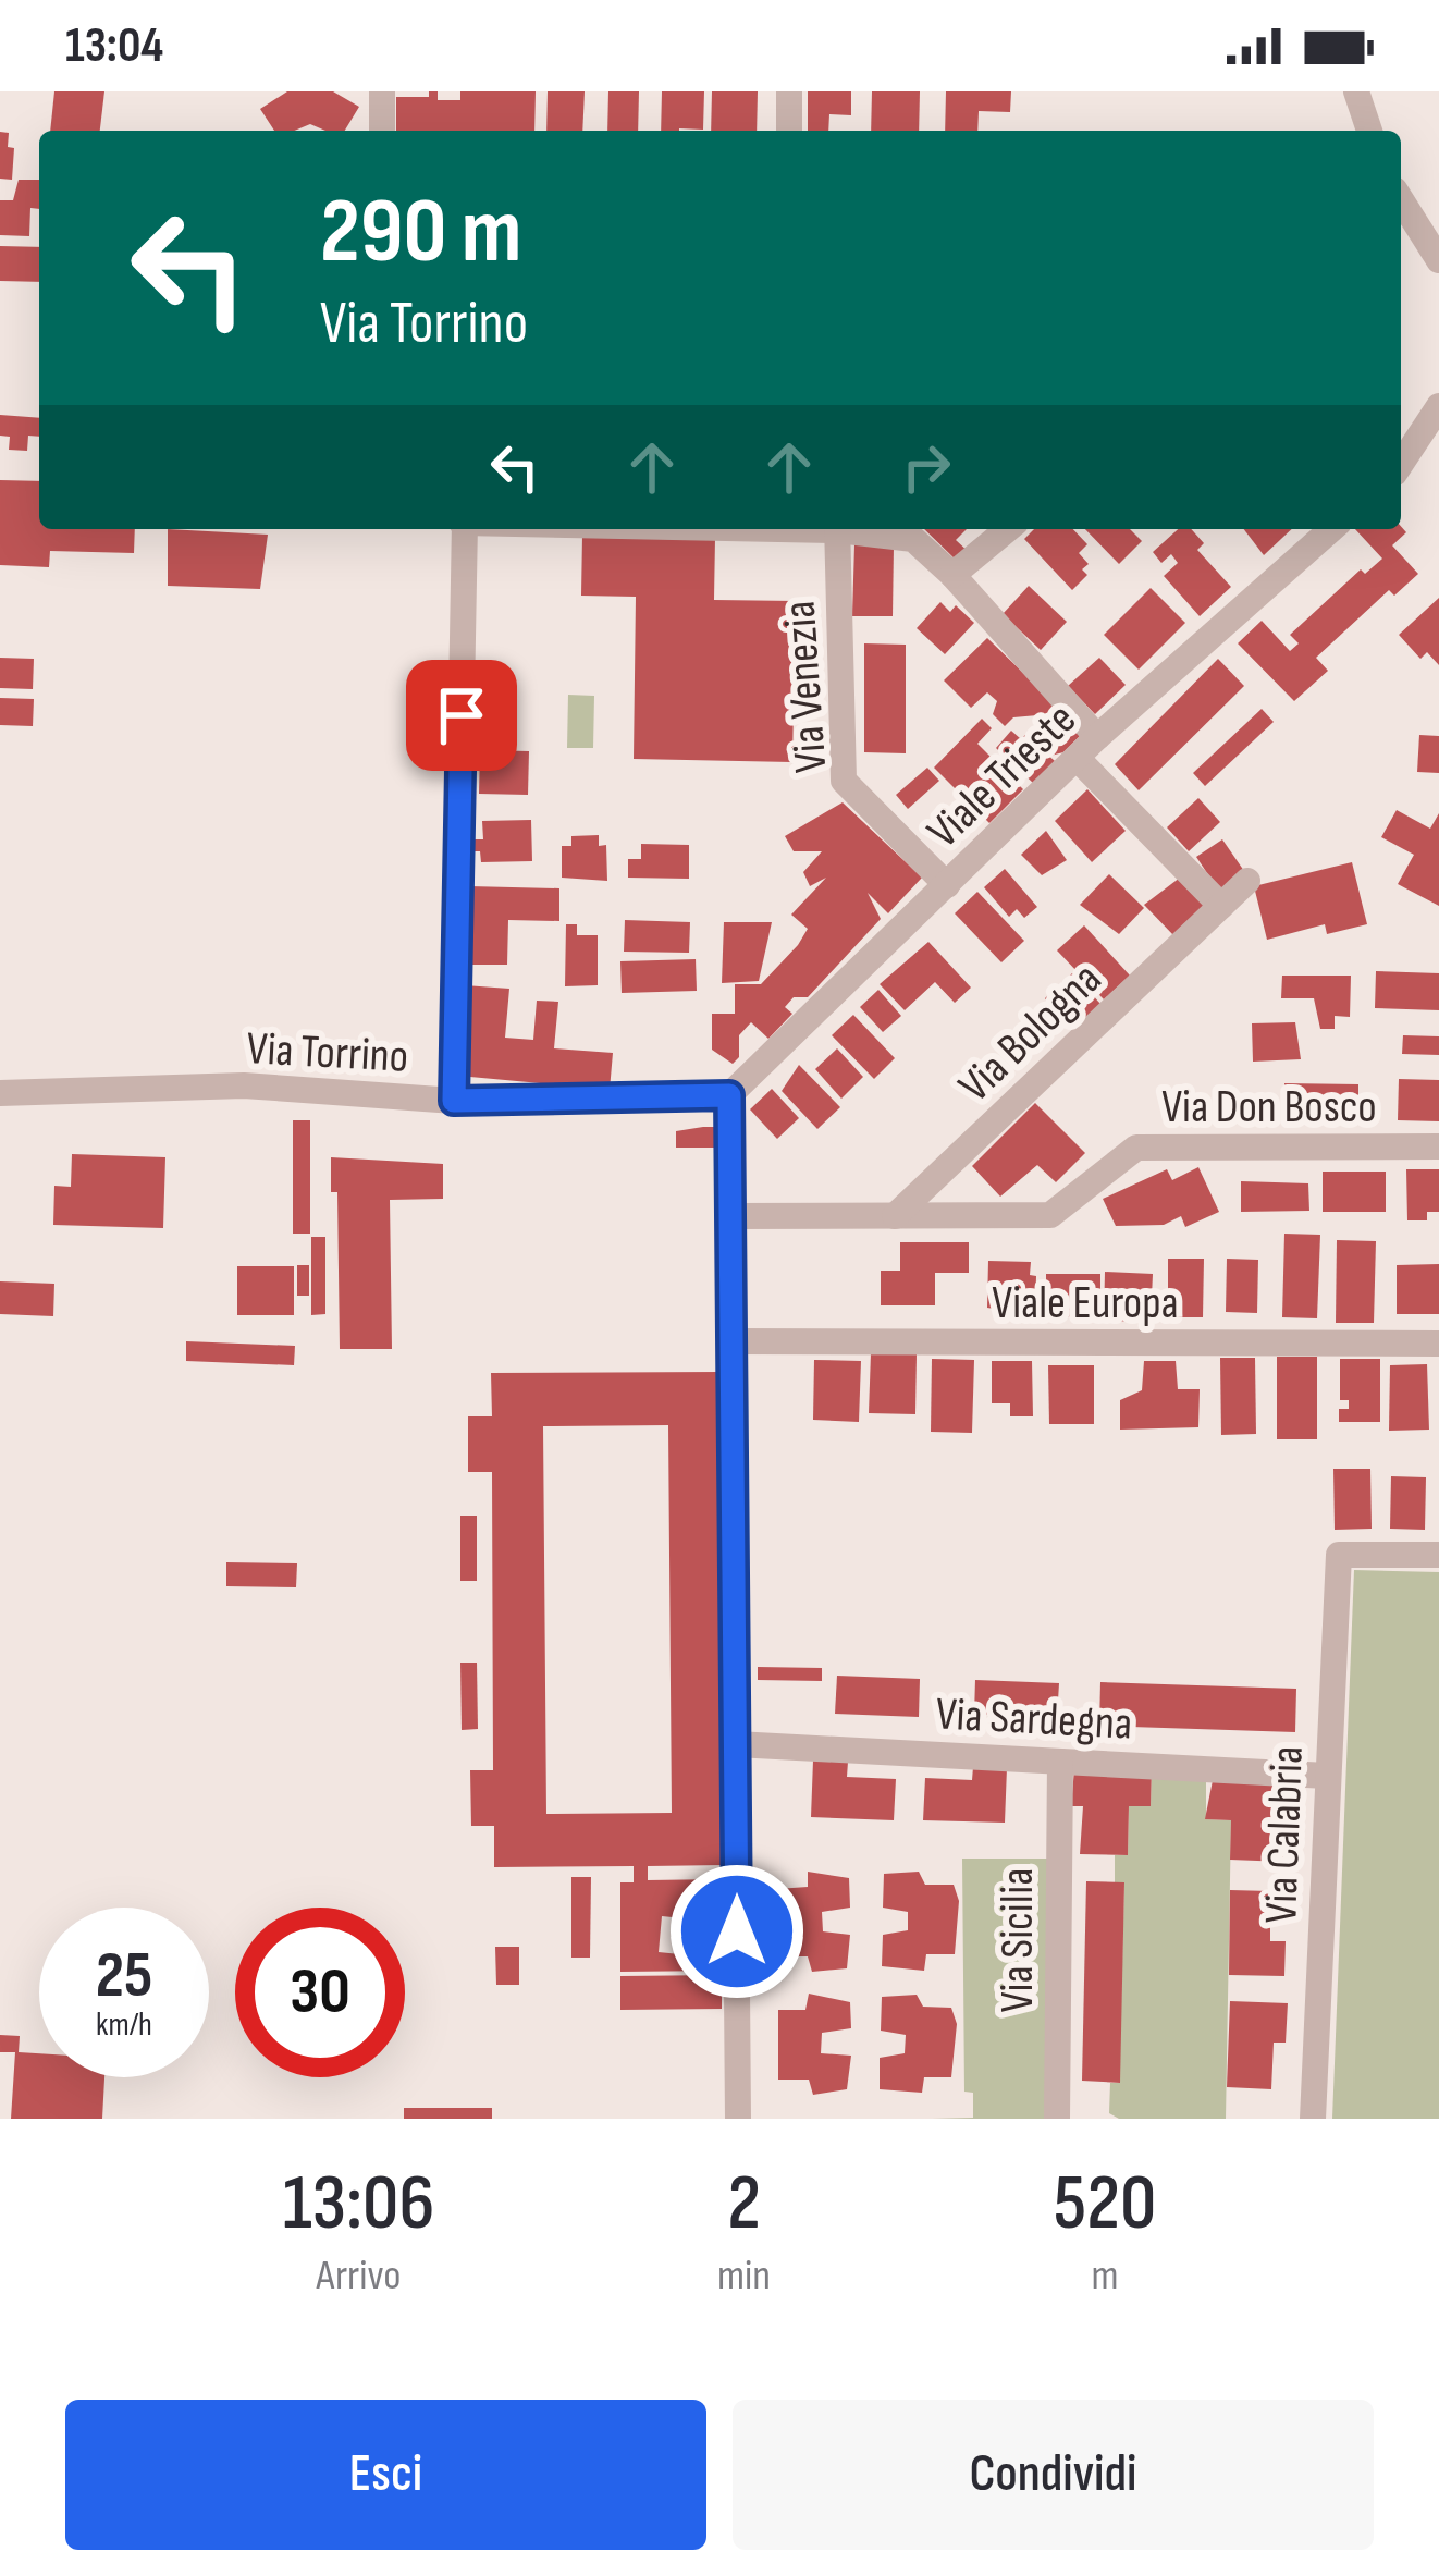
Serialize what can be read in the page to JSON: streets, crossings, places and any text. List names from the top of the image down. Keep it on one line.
{"streets":{"street":["Via Venezia","Viale Trieste","Via Bologna","Via Torrino","Via Don Bosco","Viale Europa","Via Sardegna","Via Calabria","Via Sicilia"]},"crossings":[["Via Venezia","Viale Trieste"],["Viale Trieste","Via Torrino"],["Via Bologna","Via Don Bosco"],["Via Sardegna","Via Calabria"],["Via Sardegna","Via Sicilia"]],"page":{"status":"13:04","turn":["290 m","Via Torrino"],"speed":"25 km/h","limit":"30","eta":["13:06","Arrivo","2","min","520","m"],"buttons":["Esci","Condividi"]}}
